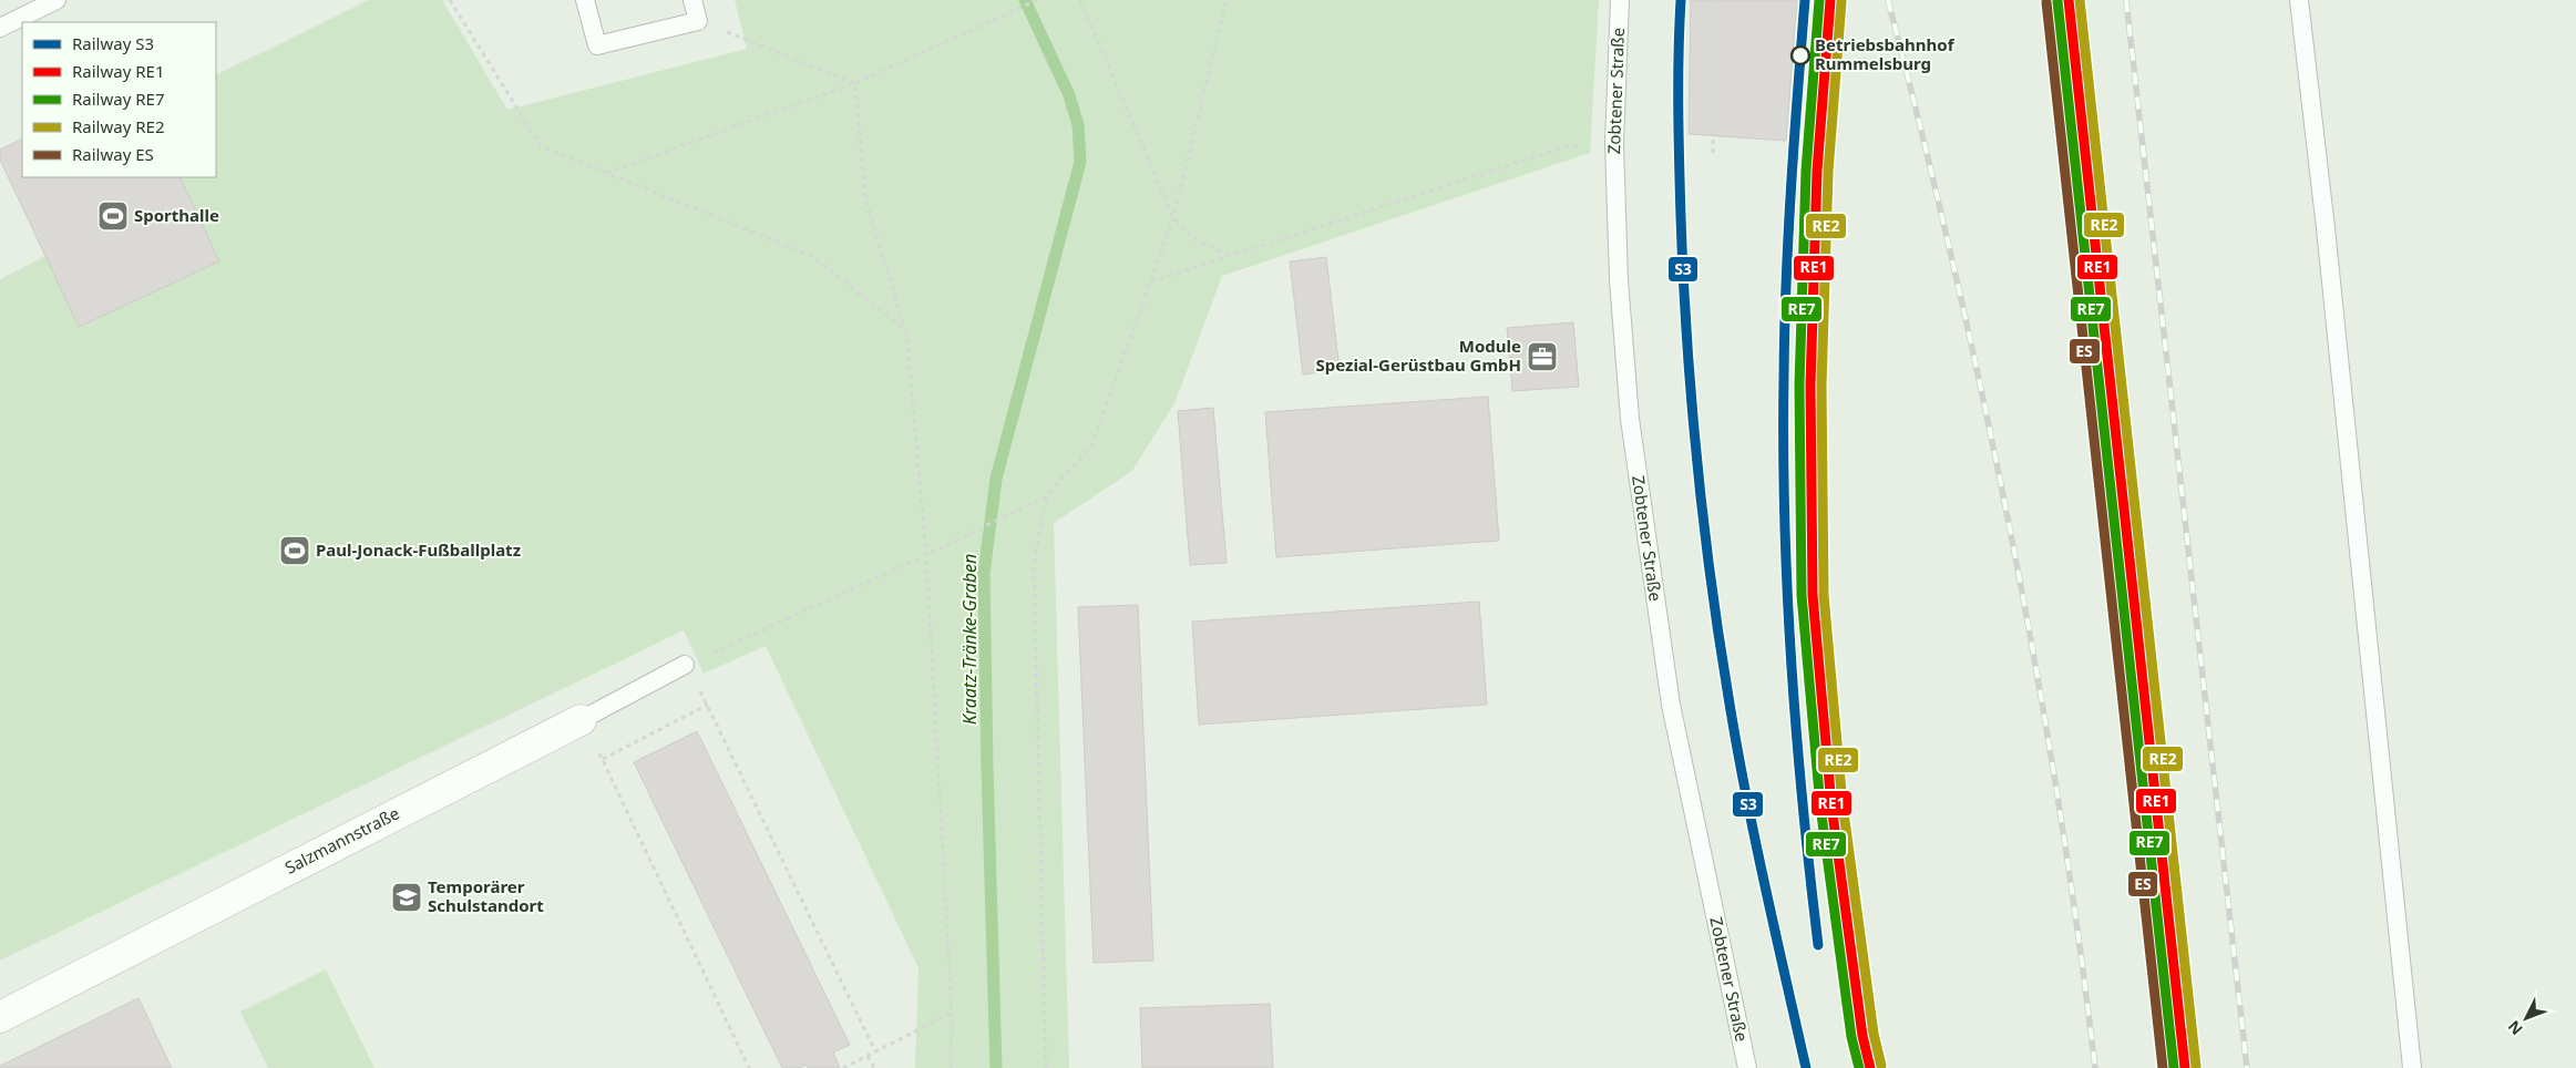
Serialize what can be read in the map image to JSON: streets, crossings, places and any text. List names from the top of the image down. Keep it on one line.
{"streets":{"street":["Salzmannstraße"],"lane":["Zobtener Straße"]},"water":["Kraatz-Tränke-Graben"],"places":{"other":["Betriebsbahnhof Rummelsburg"],"sports":["Sporthalle","Paul-Jonack-Fußballplatz"],"office":["Module Spezial-Gerüstbau GmbH"],"school or university":["Temporärer Schulstandort"]},"lines":["rail line S3","rail line RE1","rail line RE7","rail line RE2","rail line ES"],"legend":["Railway S3","Railway RE1","Railway RE7","Railway RE2","Railway ES"],"north":"bottom left"}
